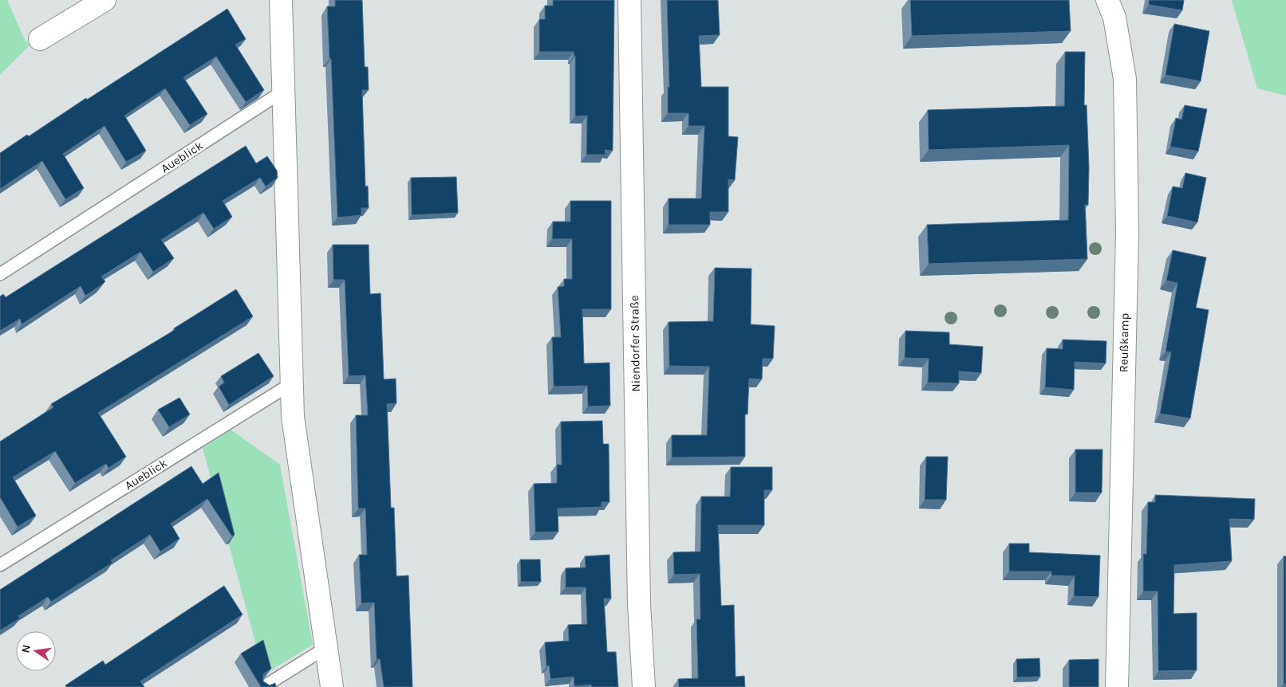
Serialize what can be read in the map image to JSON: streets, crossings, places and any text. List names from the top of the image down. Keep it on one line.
{"streets":{"street":["Reußkamp","Niendorfer Straße"],"lane":["Aueblick"]},"north":"left"}
